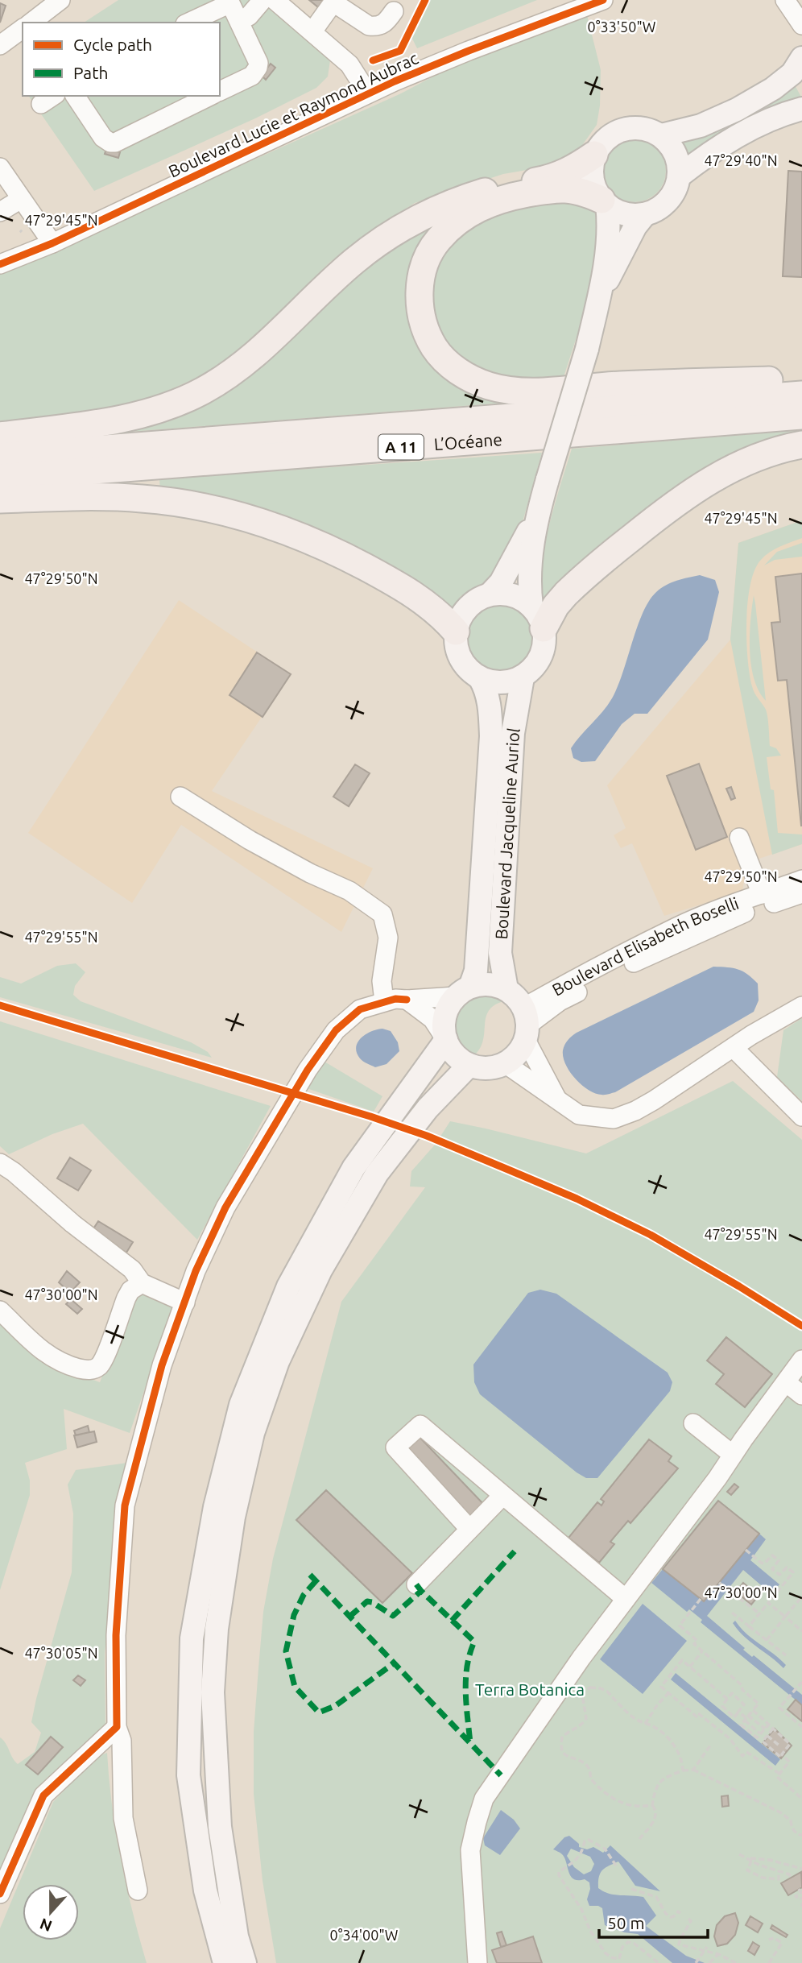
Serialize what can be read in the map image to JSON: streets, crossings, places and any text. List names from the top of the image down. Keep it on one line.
{"streets":{"highway":["L’Océane","A 11"],"main road":["Boulevard Jacqueline Auriol"],"street":["Boulevard Lucie et Raymond Aubrac","Boulevard Elisabeth Boselli"]},"crossings":[["Boulevard Jacqueline Auriol","Boulevard Elisabeth Boselli"]],"parks":["Terra Botanica"],"legend":["Cycle path","Path"],"scale_bar":"50 m","north":"bottom","coordinates":["0°33'50\"W","47°29'40\"N","47°29'45\"N","47°29'50\"N","47°29'55\"N","47°30'00\"N","47°30'05\"N","0°34'00\"W"]}
